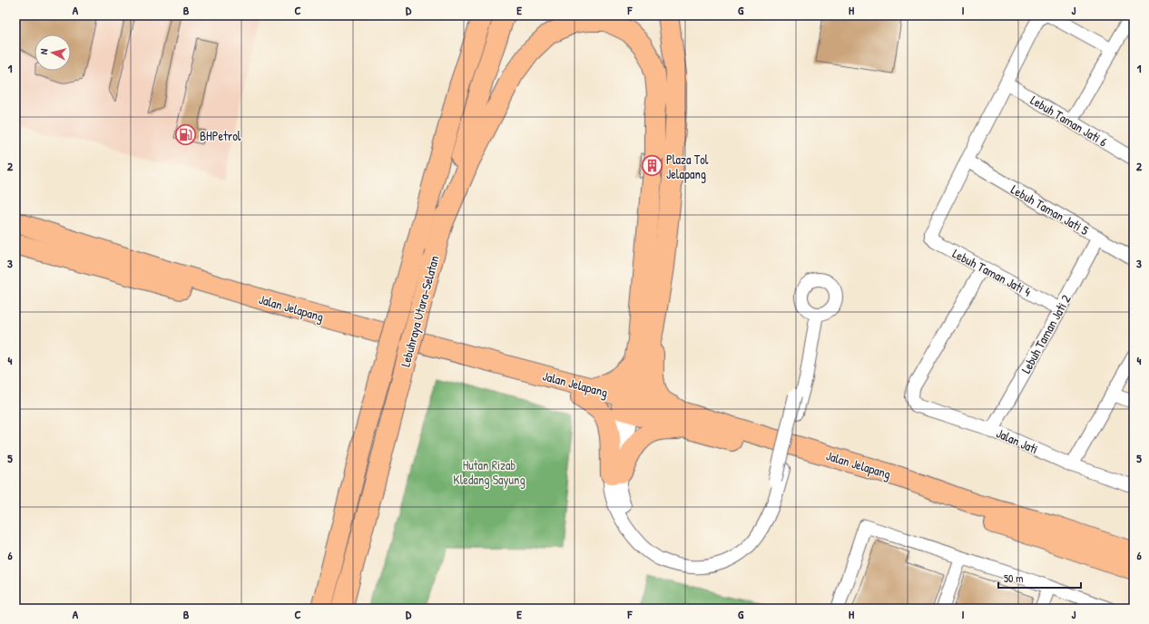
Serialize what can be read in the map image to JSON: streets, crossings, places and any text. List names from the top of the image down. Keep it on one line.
{"streets":{"main road":["Jalan Jelapang","Lebuhraya Utara–Selatan"],"street":["Lebuh Taman Jati 6","Lebuh Taman Jati 5","Lebuh Taman Jati 4","Lebuh Taman Jati 2","Jalan Jati"]},"crossings":[["Lebuh Taman Jati 5","Lebuh Taman Jati 4"],["Lebuh Taman Jati 5","Lebuh Taman Jati 2"],["Lebuh Taman Jati 4","Lebuh Taman Jati 2"],["Lebuh Taman Jati 4","Jalan Jati"],["Lebuh Taman Jati 2","Jalan Jati"]],"parks":["Hutan Rizab Kledang Sayung"],"places":{"fuel station":["BHPetrol"],"building":["Plaza Tol Jelapang"]},"scale_bar":"50 m","north":"left","grid":{"columns":["A","B","C","D","E","F","G","H","I","J"],"rows":["1","2","3","4","5","6"]}}
